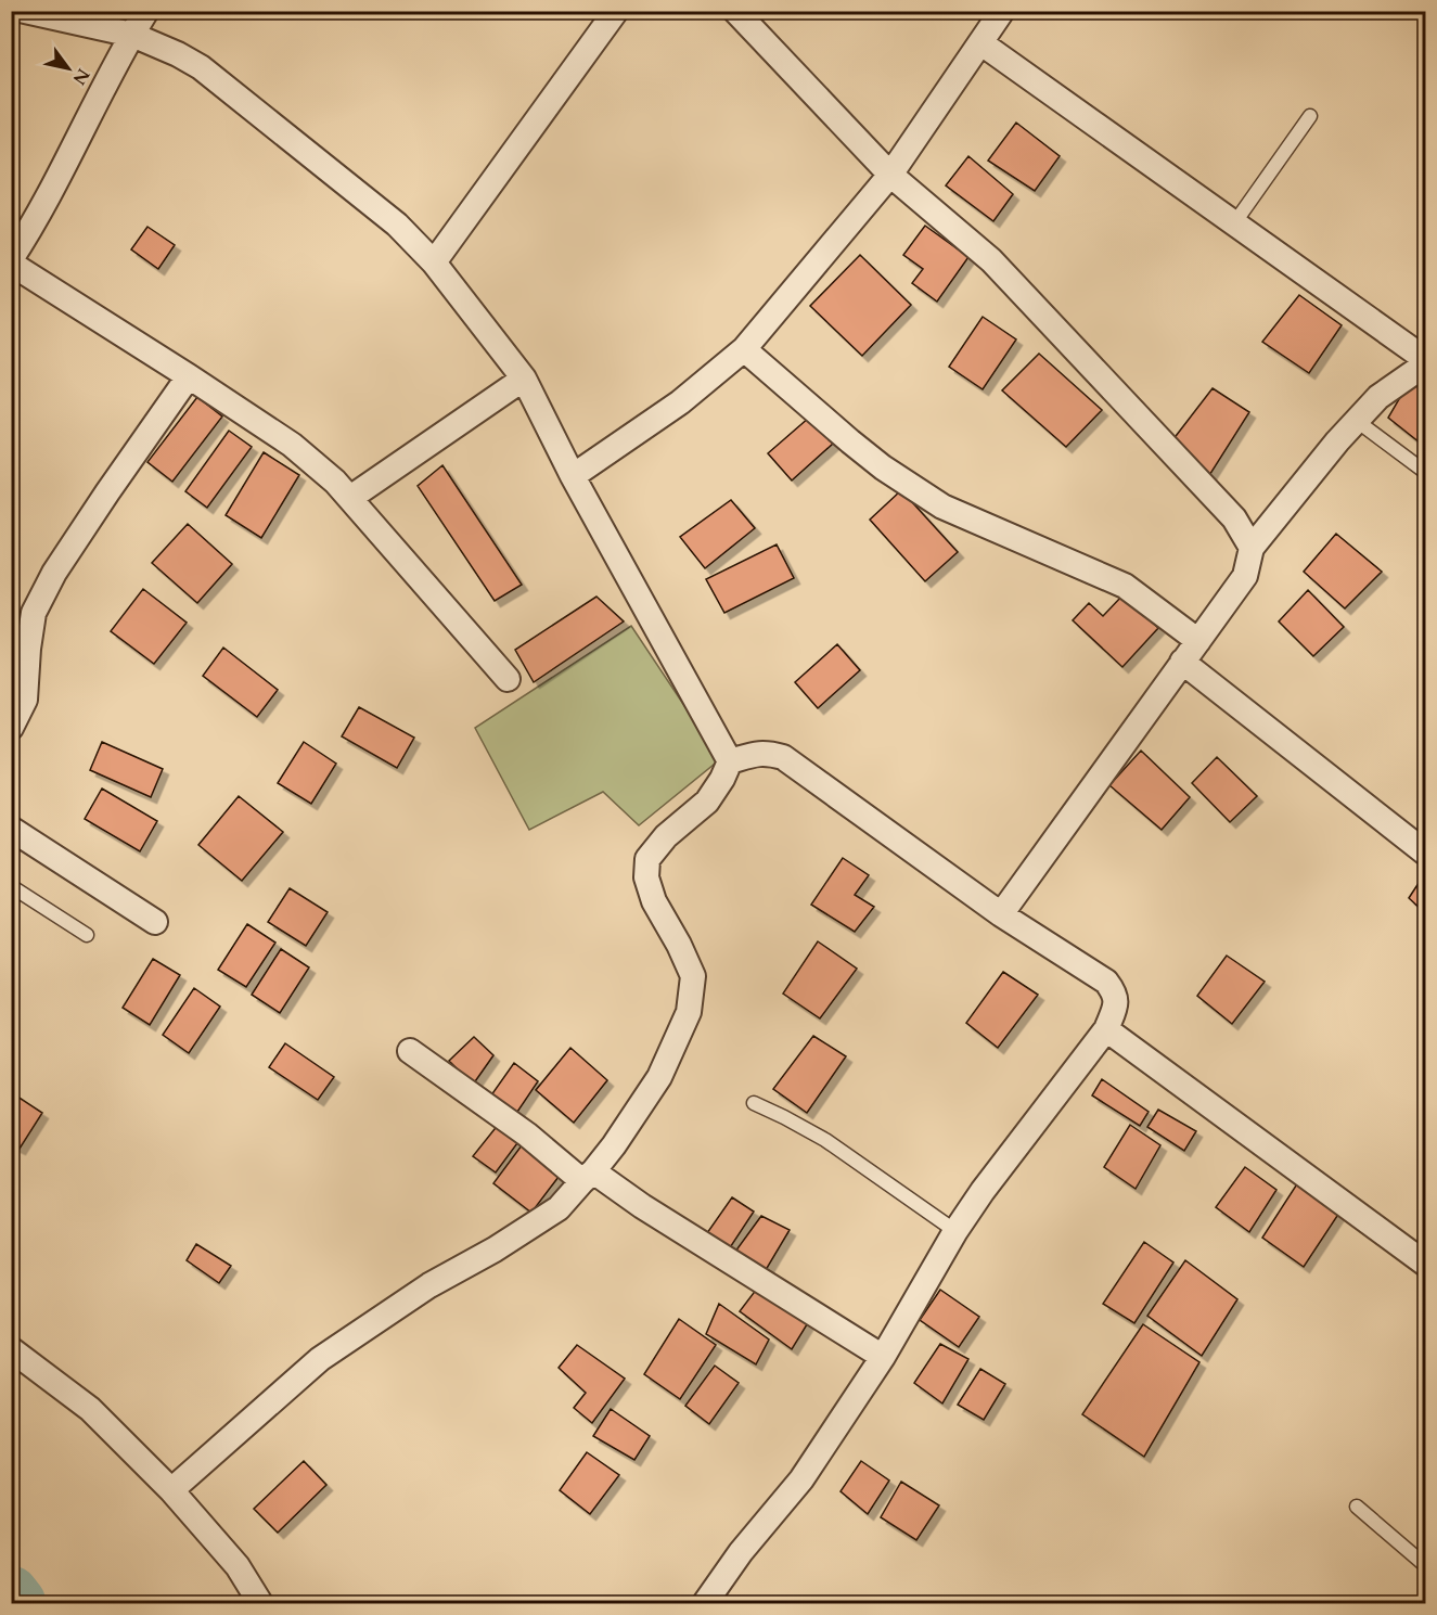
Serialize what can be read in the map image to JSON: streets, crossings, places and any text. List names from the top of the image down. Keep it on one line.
{"north":"bottom right"}
